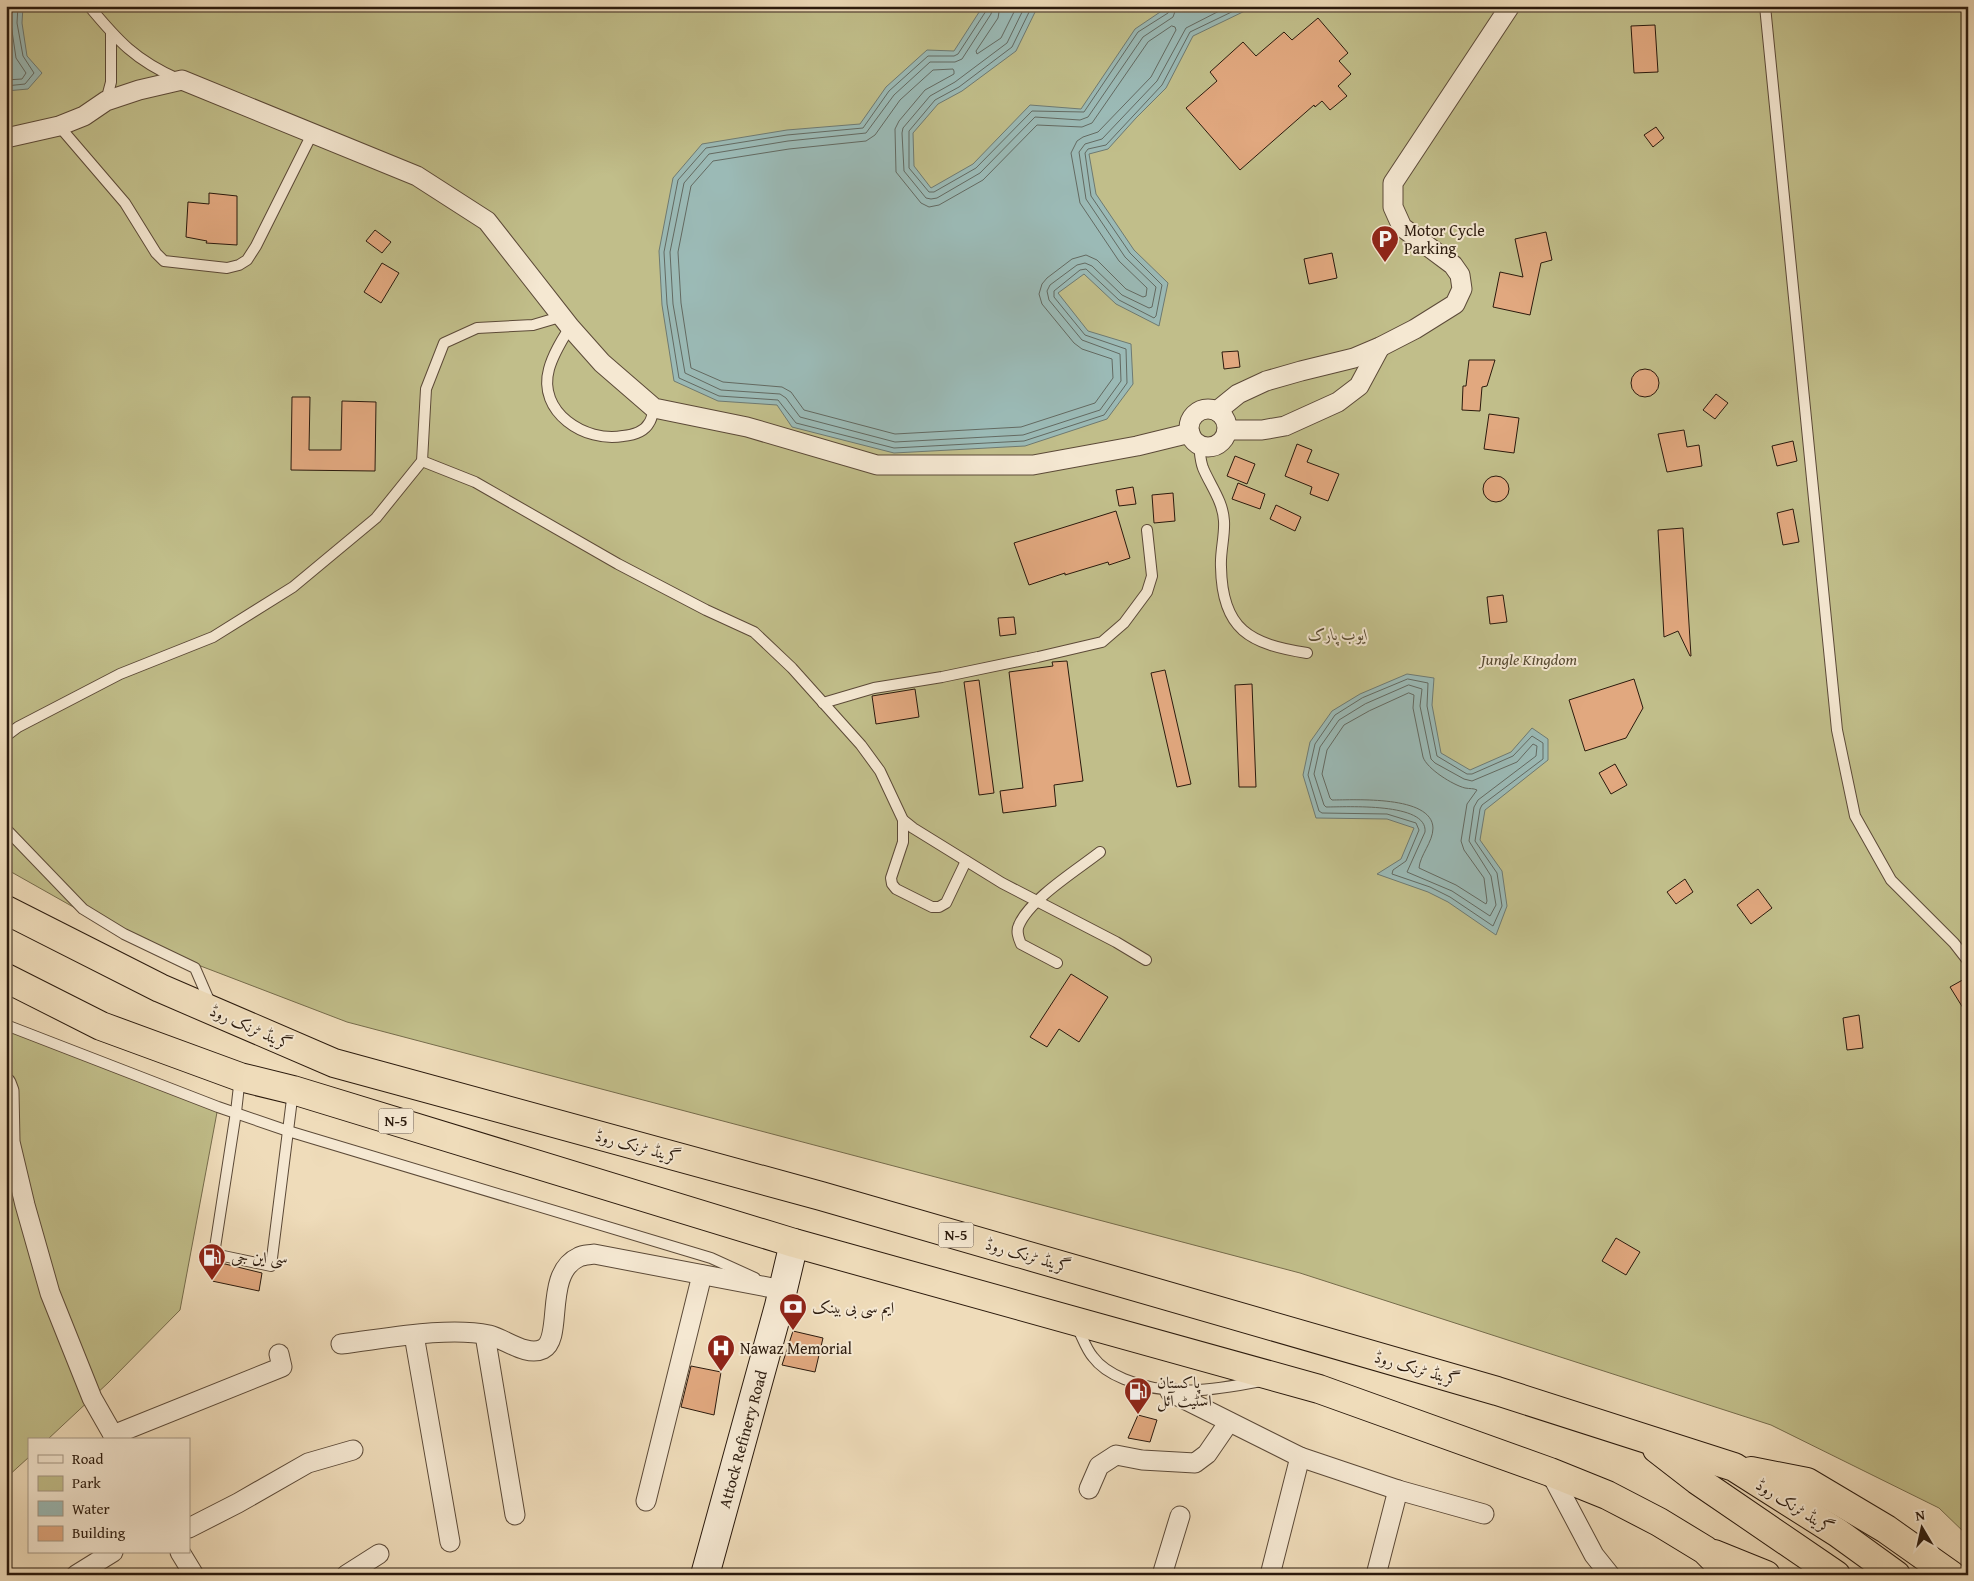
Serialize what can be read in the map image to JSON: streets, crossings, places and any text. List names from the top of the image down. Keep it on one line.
{"streets":{"highway":["گرینڈ ٹرنک روڈ","N-5"],"street":["Attock Refinery Road"]},"crossings":[["N-5","Attock Refinery Road"]],"parks":["ایوب پارک","Jungle Kingdom"],"places":{"parking":["Motor Cycle Parking"],"fuel station":["سی این جی","پاکستان اسٹیٹ آئل"],"bank":["ایم سی بی بینک"],"hospital":["Nawaz Memorial"]},"legend":["Road","Park","Water","Building"],"north":"top"}
